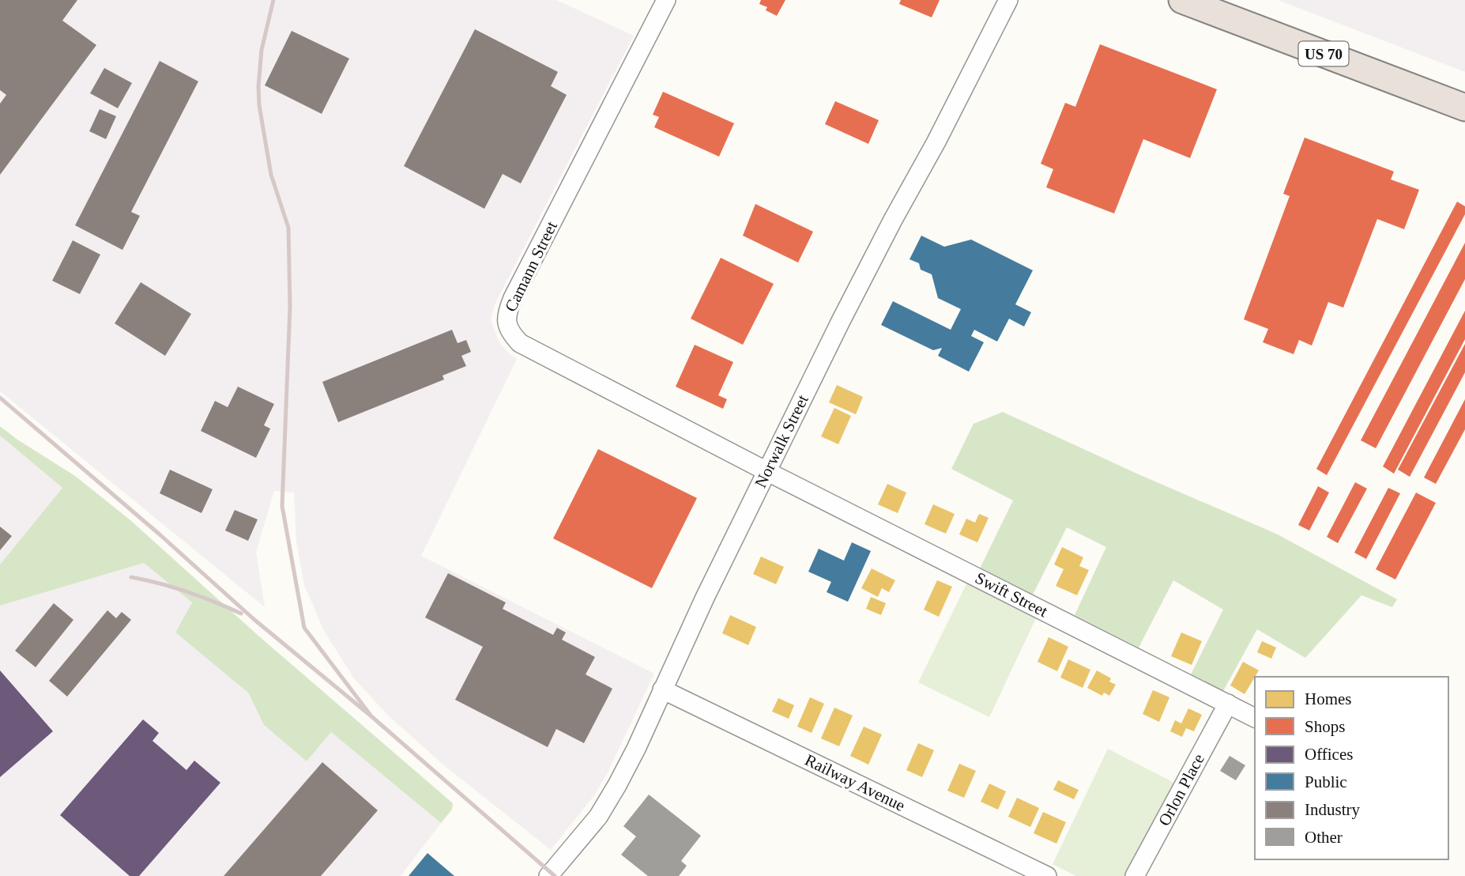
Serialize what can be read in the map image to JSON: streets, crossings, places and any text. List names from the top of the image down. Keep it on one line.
{"streets":{"highway":["US 70"],"street":["Camann Street","Norwalk Street","Swift Street","Railway Avenue","Orlon Place"]},"crossings":[["Camann Street","Norwalk Street"],["Camann Street","Swift Street"],["Norwalk Street","Swift Street"],["Norwalk Street","Railway Avenue"],["Swift Street","Orlon Place"]],"legend":["Homes","Shops","Offices","Public","Industry","Other"]}
